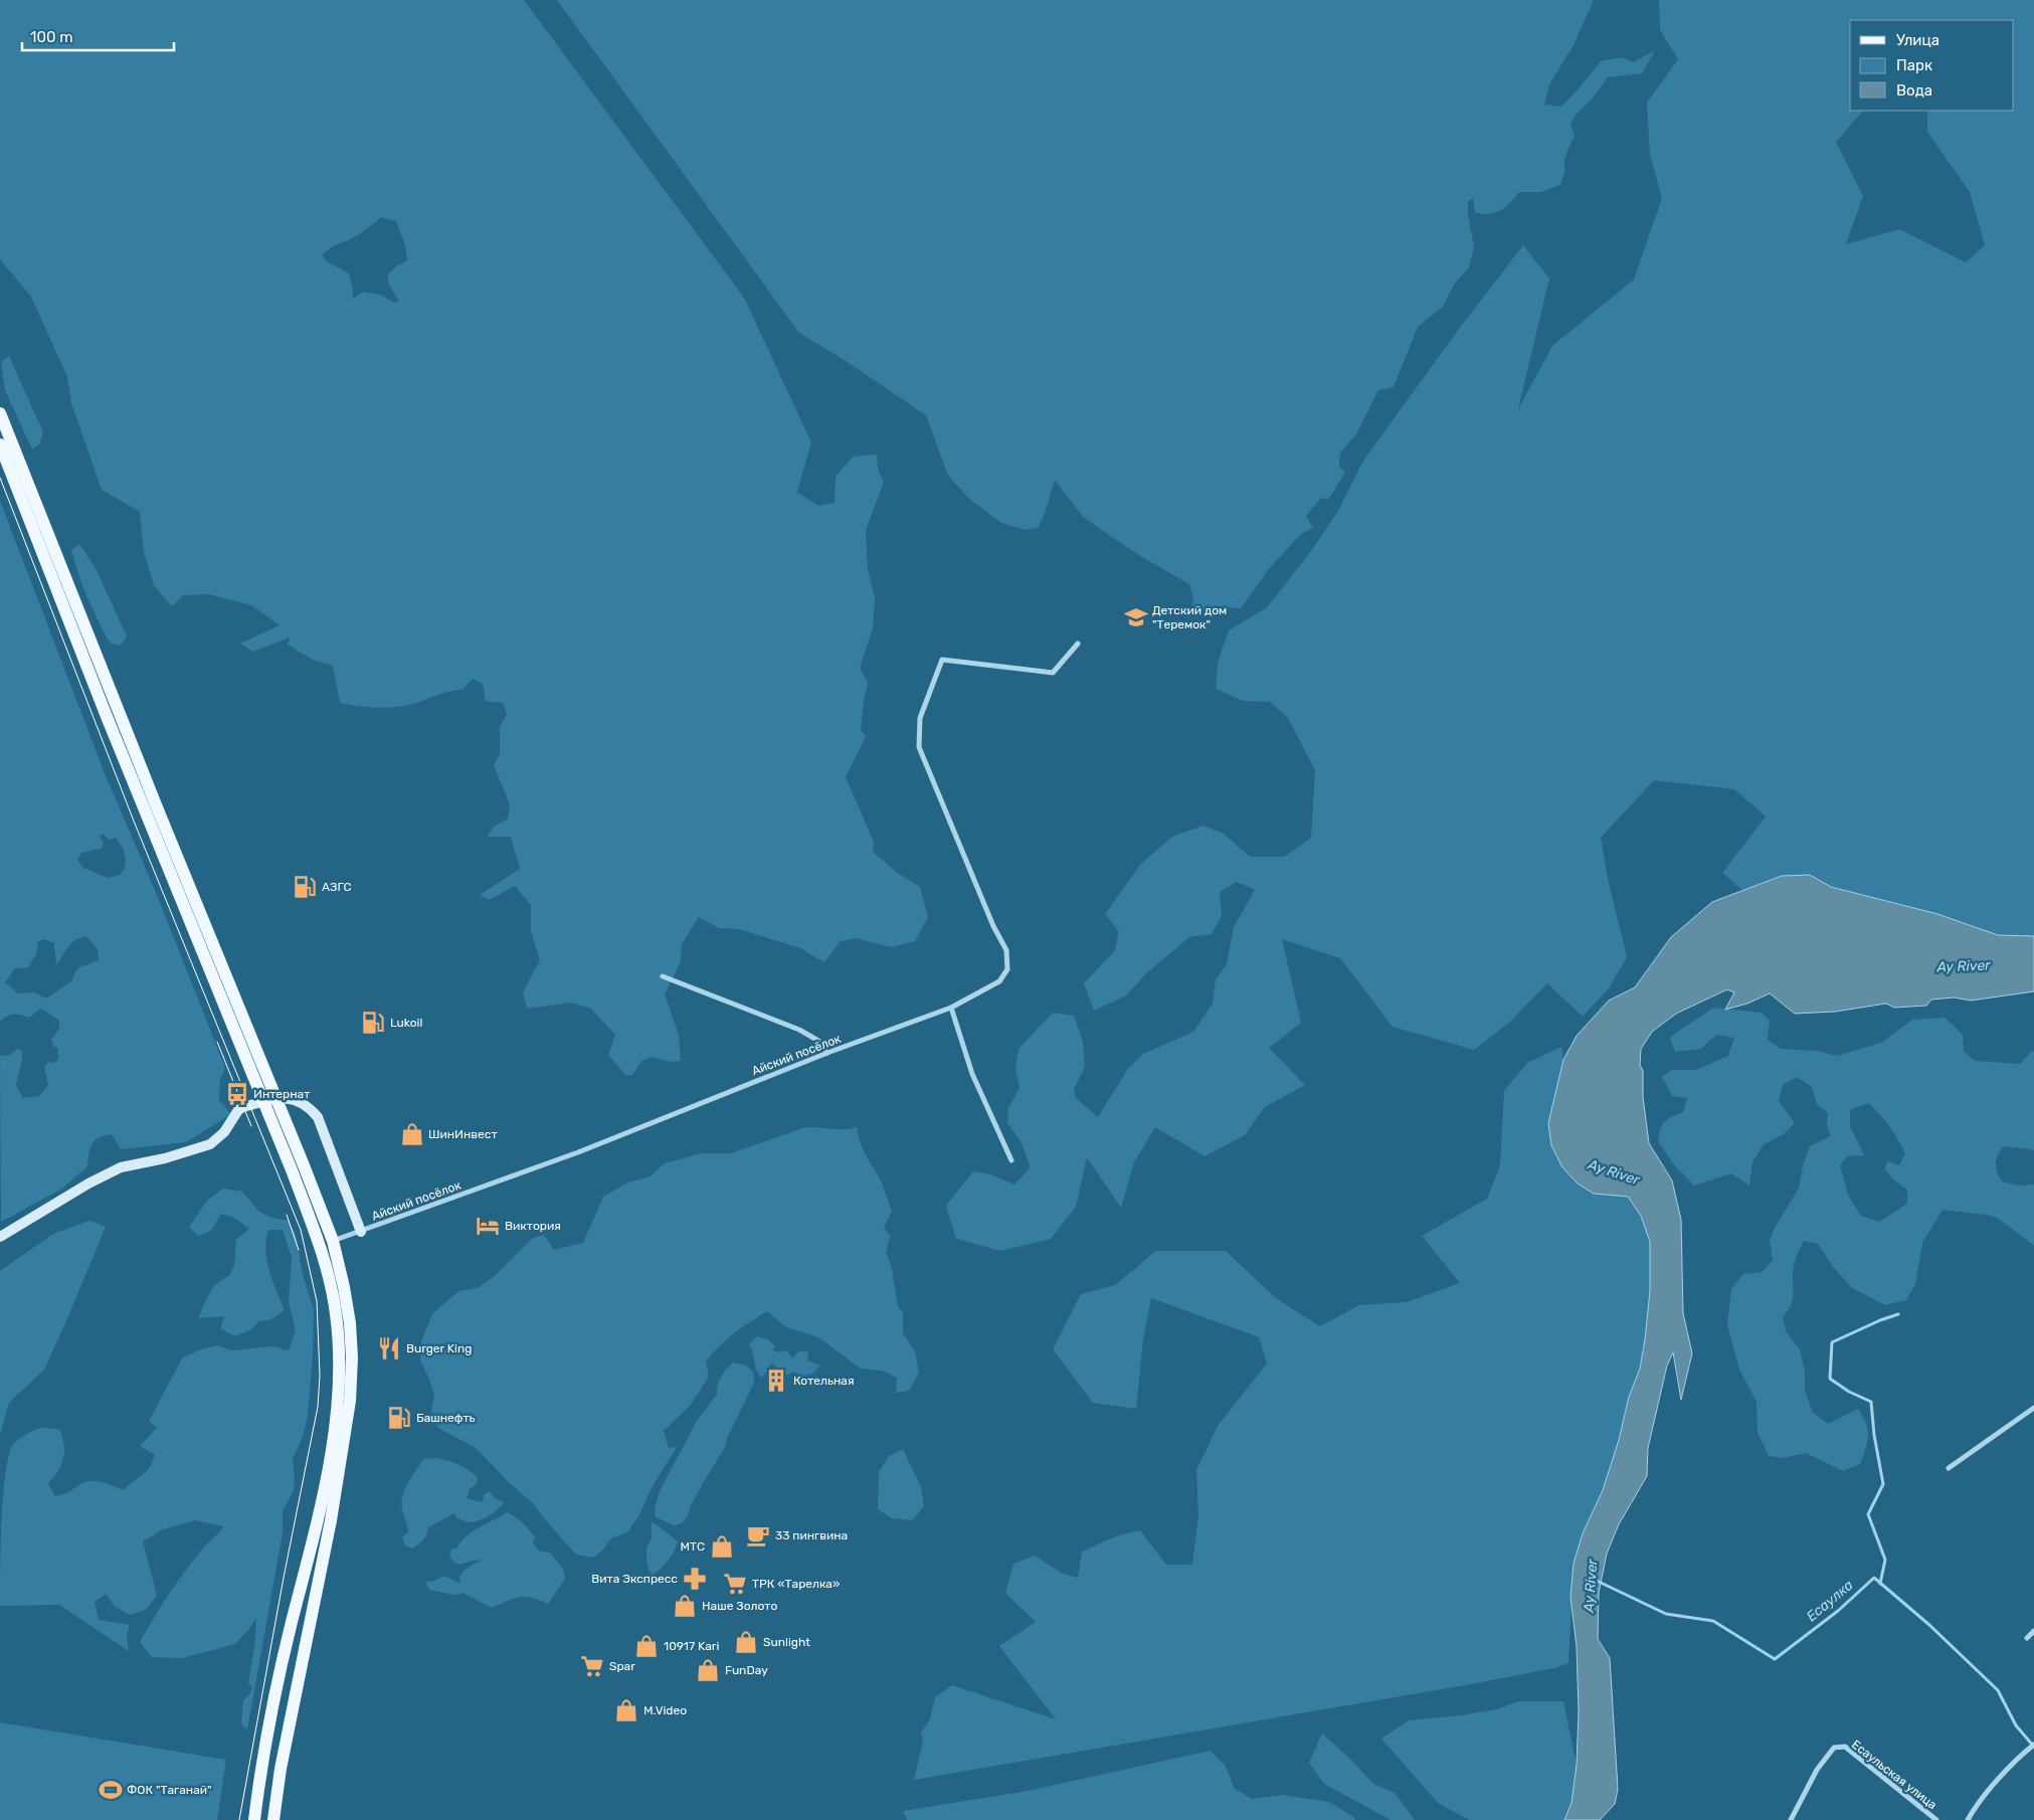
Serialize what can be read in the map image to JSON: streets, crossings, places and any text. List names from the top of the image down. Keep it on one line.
{"streets":{"street":["Айский посёлок","Есаульская улица"]},"water":["Ay River","Есаулка"],"places":{"school or university":["Детский дом \"Теремок\""],"fuel station":["АЗГС","Lukoil","Башнефть"],"bus stop":["Интернат"],"shop":["ШинИнвест","МТС","Наше Золото","Sunlight","10917 Kari","FunDay","M.Video"],"hotel":["Виктория"],"restaurant":["Burger King"],"building":["Котельная"],"cafe":["33 пингвина"],"pharmacy":["Вита Экспресс"],"supermarket":["ТРК «Тарелка»","Spar"],"sports":["ФОК \"Таганай\""]},"legend":["Улица","Парк","Вода"],"scale_bar":"100 m"}
